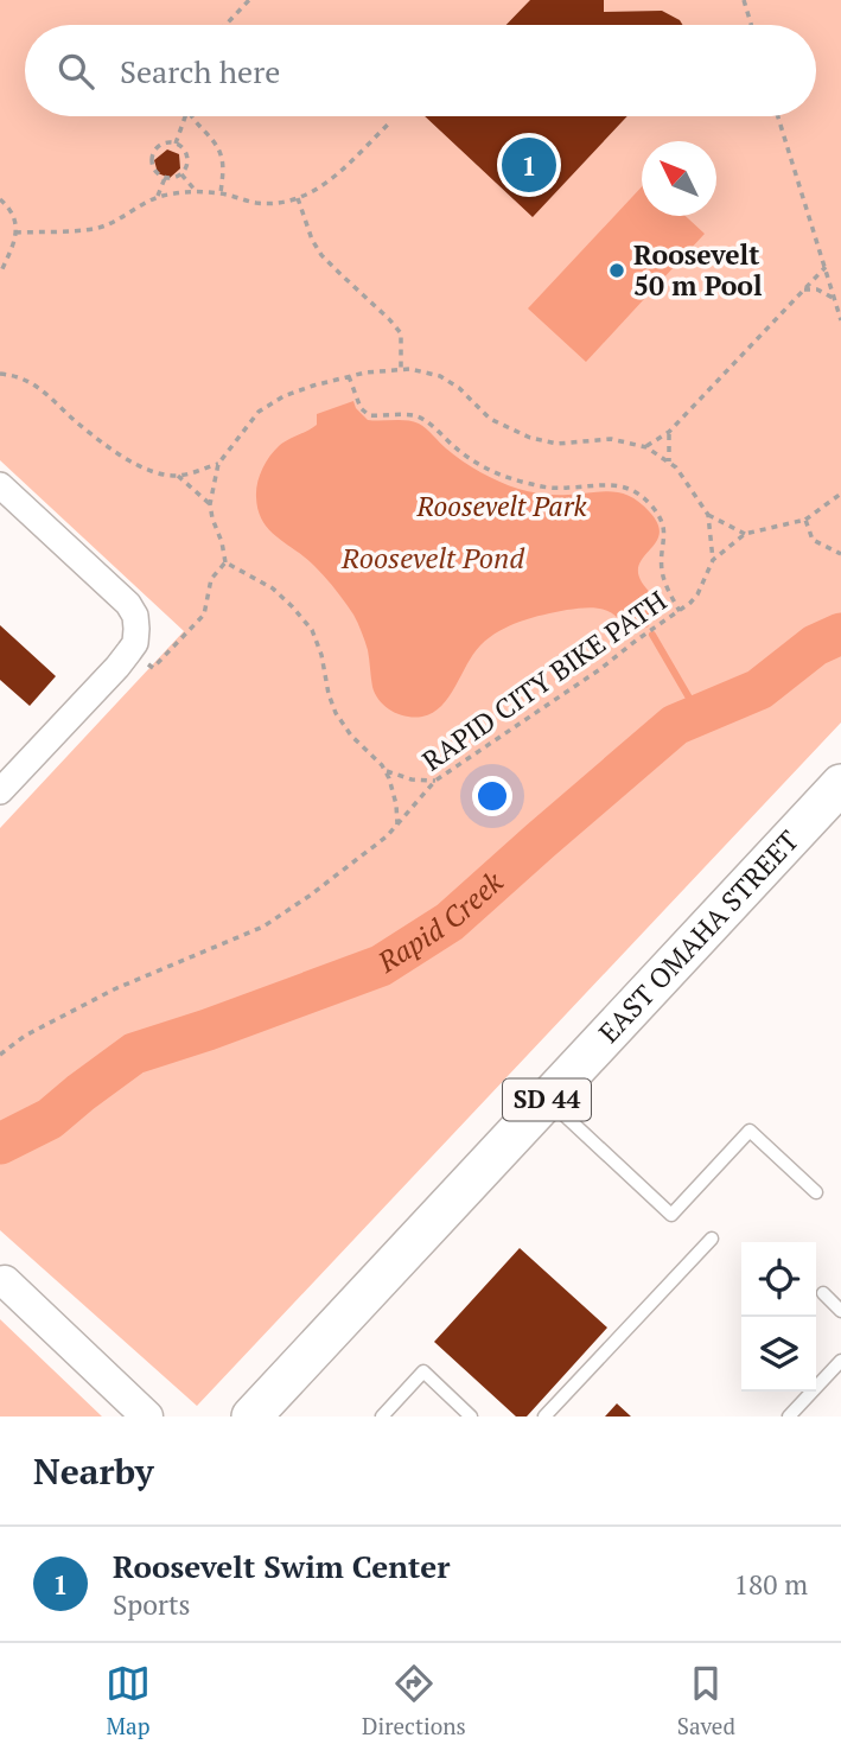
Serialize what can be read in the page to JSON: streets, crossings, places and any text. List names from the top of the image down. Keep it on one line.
{"streets":{"main road":["EAST OMAHA STREET","SD 44"],"path":["RAPID CITY BIKE PATH"]},"water":["Roosevelt Pond","Rapid Creek"],"parks":["Roosevelt Park"],"places":["Roosevelt 50 m Pool"],"north":"top left","page":{"search":"Search here","pins":"1","heading":"Nearby","list":[{"mark":"1","name":"Roosevelt Swim Center","note":"Sports","value":"180 m"}],"nav":["Map","Directions","Saved"]}}
